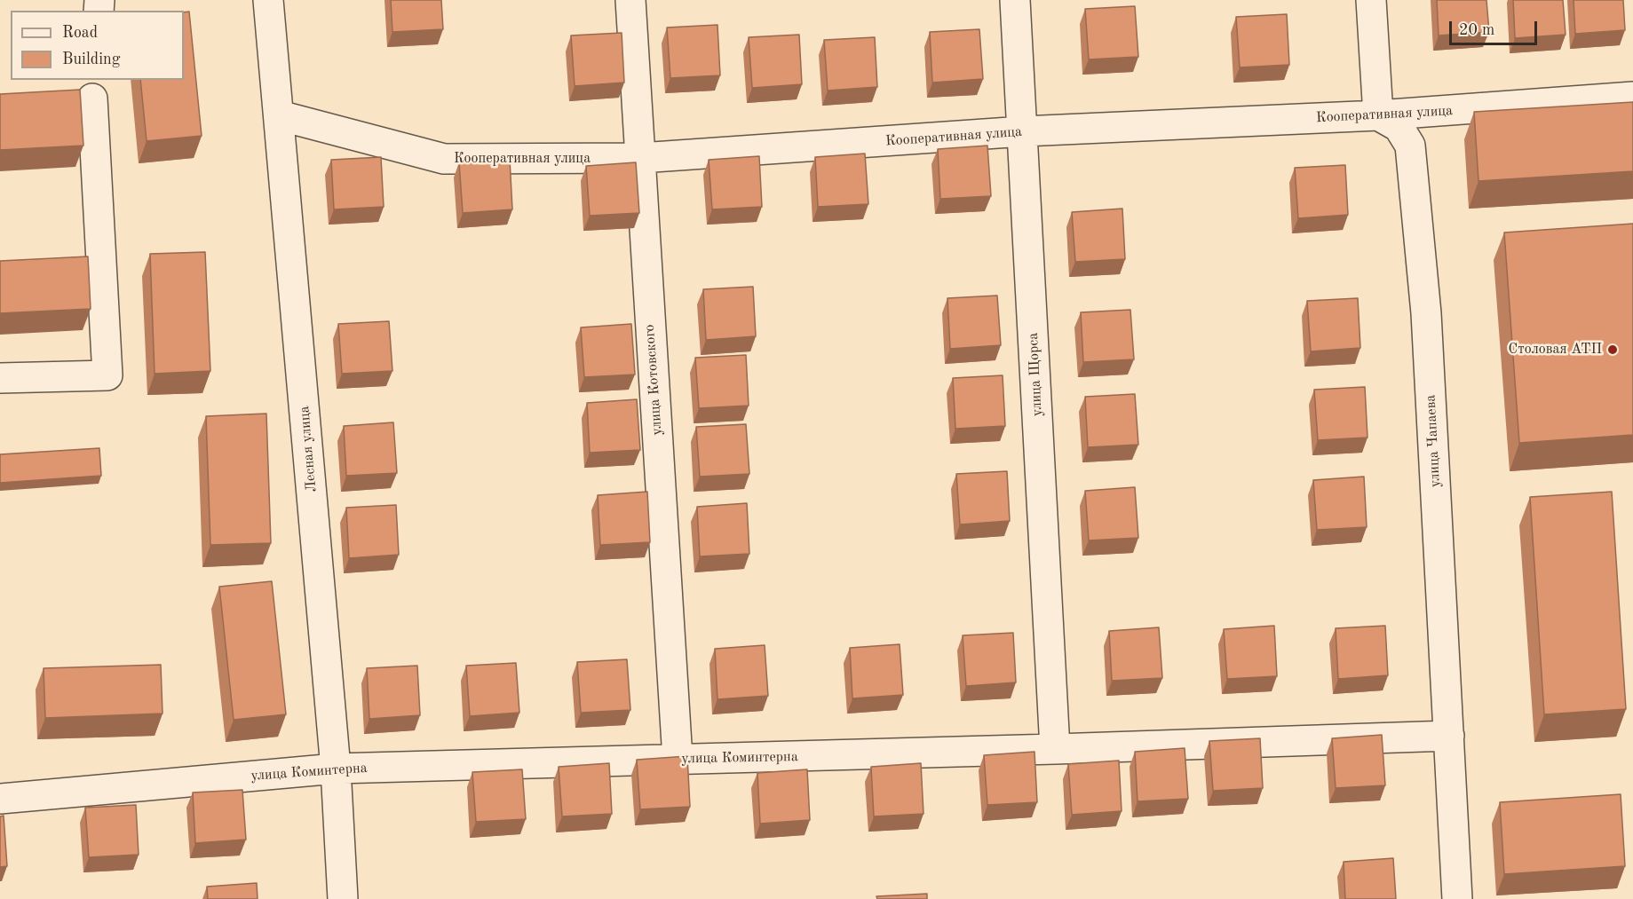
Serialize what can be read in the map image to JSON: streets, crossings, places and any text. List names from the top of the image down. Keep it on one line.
{"streets":{"street":["Кооперативная улица","улица Щорса","улица Котовского","улица Чапаева","Лесная улица","улица Коминтерна"]},"crossings":[["Кооперативная улица","улица Щорса"],["Кооперативная улица","улица Котовского"],["Кооперативная улица","улица Чапаева"],["Кооперативная улица","Лесная улица"],["улица Щорса","улица Коминтерна"],["улица Котовского","улица Коминтерна"],["улица Чапаева","улица Коминтерна"],["Лесная улица","улица Коминтерна"]],"places":["Столовая АТП"],"legend":["Road","Building"],"scale_bar":"20 m"}
